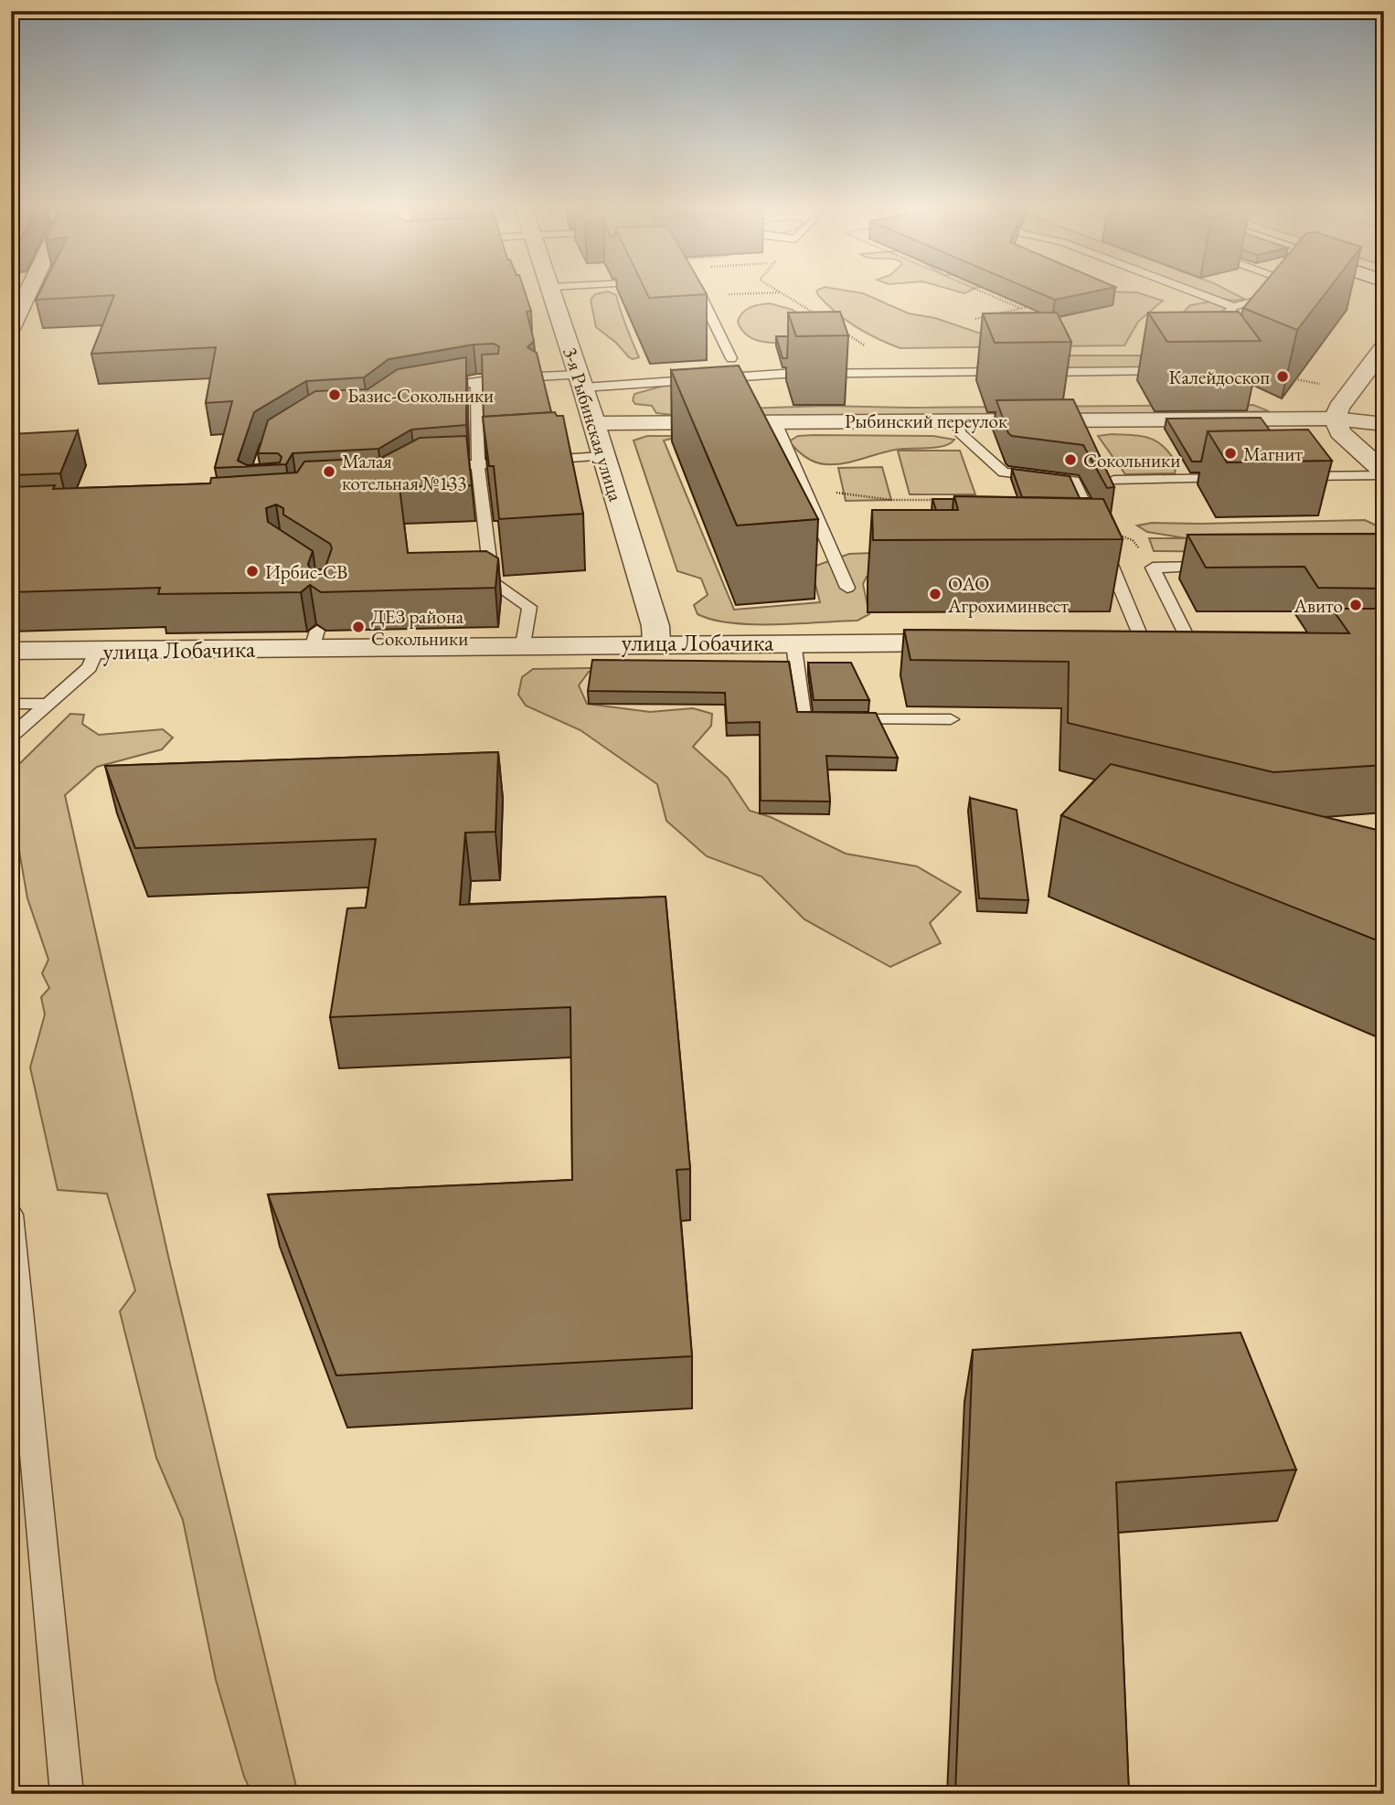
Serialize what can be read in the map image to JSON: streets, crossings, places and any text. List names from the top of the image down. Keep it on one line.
{"streets":{"street":["Рыбинский переулок","3-я Рыбинская улица","улица Лобачика"]},"crossings":[["Рыбинский переулок","3-я Рыбинская улица"],["3-я Рыбинская улица","улица Лобачика"]],"places":["Калейдоскоп","Базис-Сокольники","Магнит","Сокольники","Малая котельная №133","Ирбис-СВ","ОАО Агрохиминвест","Авито","ДЕЗ района Сокольники"]}
